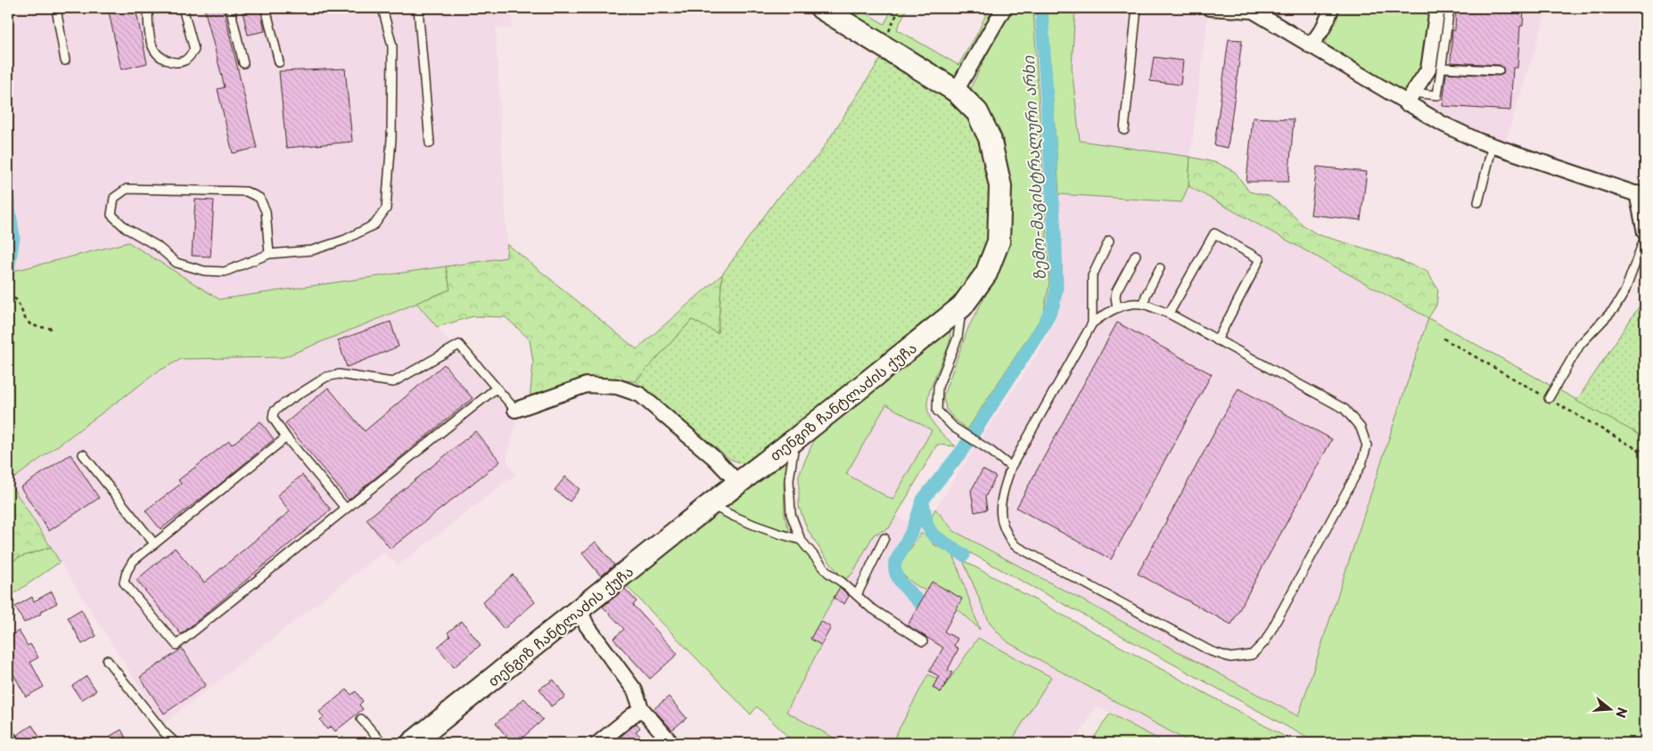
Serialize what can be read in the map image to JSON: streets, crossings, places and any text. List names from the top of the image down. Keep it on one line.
{"streets":{"street":["თენგიზ ჩანტლაძის ქუჩა"]},"water":["ზემო-მაგისტრალური არხი"],"north":"right"}
